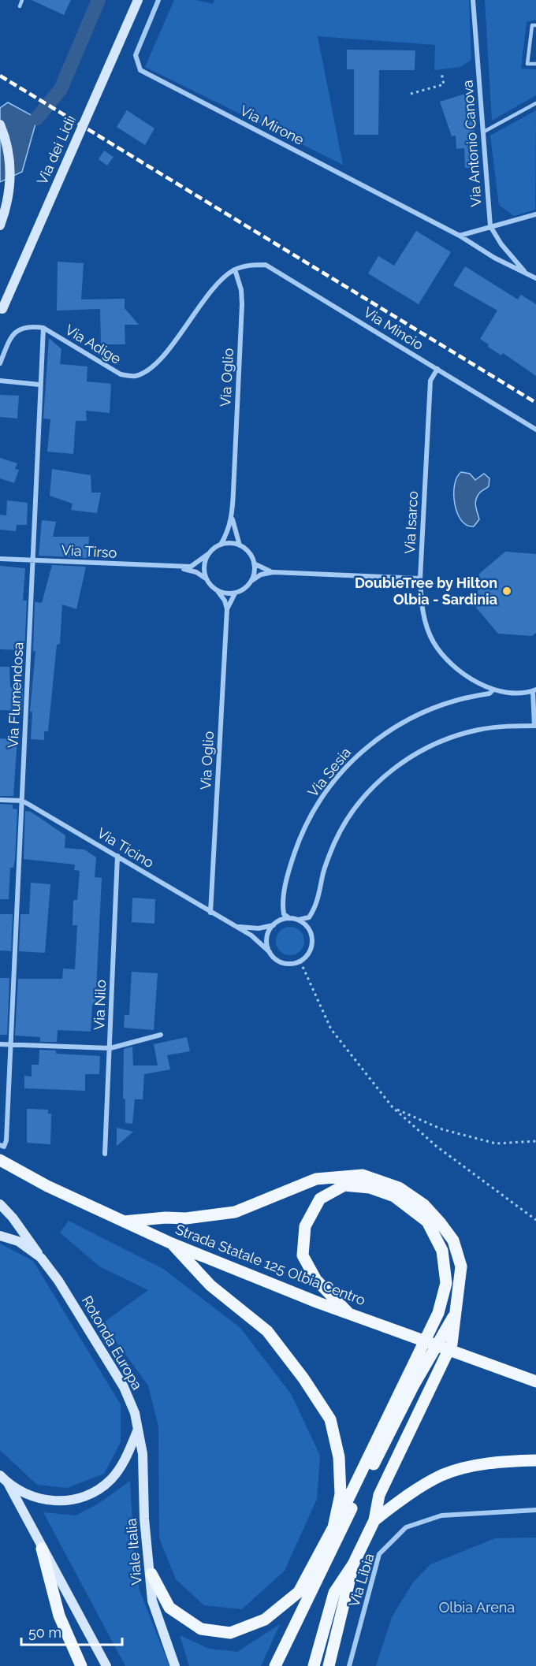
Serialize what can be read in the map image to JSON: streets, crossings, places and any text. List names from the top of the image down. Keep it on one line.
{"streets":{"main road":["Via dei Lidi","Strada Statale 125 Olbia Centro","Rotonda Europa","Viale Italia"],"street":["Via Mirone","Via Antonio Canova","Via Mincio","Via Adige","Via Oglio","Via Isarco","Via Tirso","Via Flumendosa","Via Sesia","Via Ticino","Via Nilo","Via Libia"]},"crossings":[["Via Mirone","Via Antonio Canova"],["Via Mincio","Via Adige"],["Via Mincio","Via Oglio"],["Via Mincio","Via Isarco"],["Via Adige","Via Oglio"],["Via Adige","Via Flumendosa"],["Via Oglio","Via Ticino"],["Via Isarco","Via Sesia"],["Via Tirso","Via Flumendosa"],["Via Flumendosa","Via Ticino"],["Via Ticino","Via Nilo"],["Rotonda Europa","Viale Italia"]],"parks":["Olbia Arena"],"places":["DoubleTree by Hilton Olbia - Sardinia"],"scale_bar":"50 m"}
